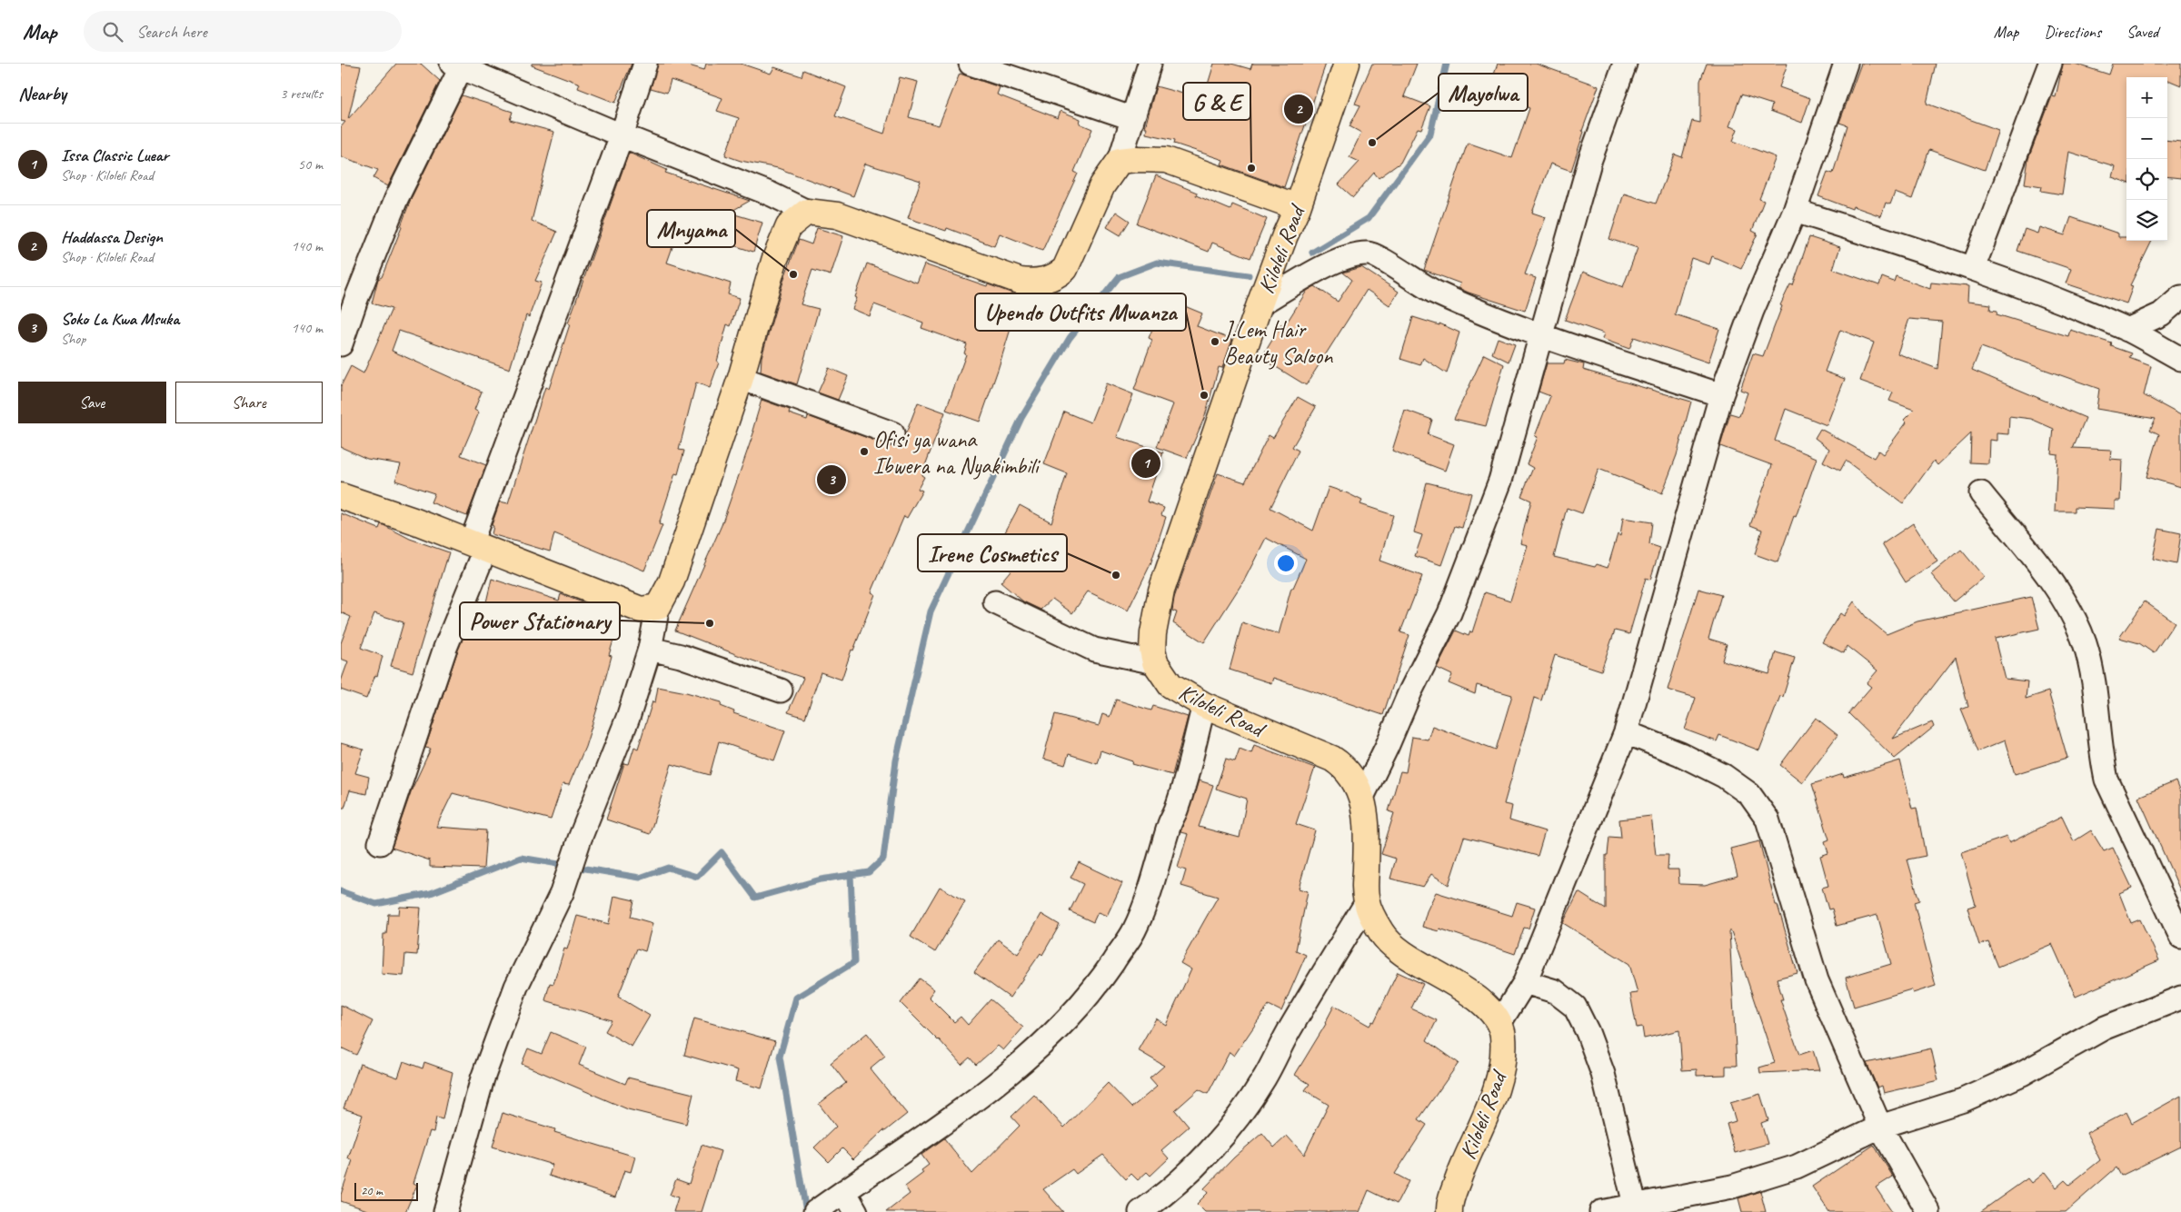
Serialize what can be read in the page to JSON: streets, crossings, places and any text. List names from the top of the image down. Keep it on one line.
{"streets":{"main road":["Kiloleli Road"]},"places":["Mayolwa","G & E","Mnyama","J.Lem Hair Beauty Saloon","Upendo Outfits Mwanza","Ofisi ya wana Ibwera na Nyakimbili","Irene Cosmetics","Power Stationary"],"scale_bar":"20 m","page":{"header":"Map","search":"Search here","nav":["Map","Directions","Saved"],"heading":["Nearby","3 results"],"map_buttons":["+","−"],"pins":["2","1","3"],"list":[{"mark":"1","name":"Issa Classic Luear","note":"Shop · Kiloleli Road","value":"50 m"},{"mark":"2","name":"Haddassa Design","note":"Shop · Kiloleli Road","value":"140 m"},{"mark":"3","name":"Soko La Kwa Msuka","note":"Shop","value":"140 m"}],"buttons":["Save","Share"],"scale":"20 m"}}
